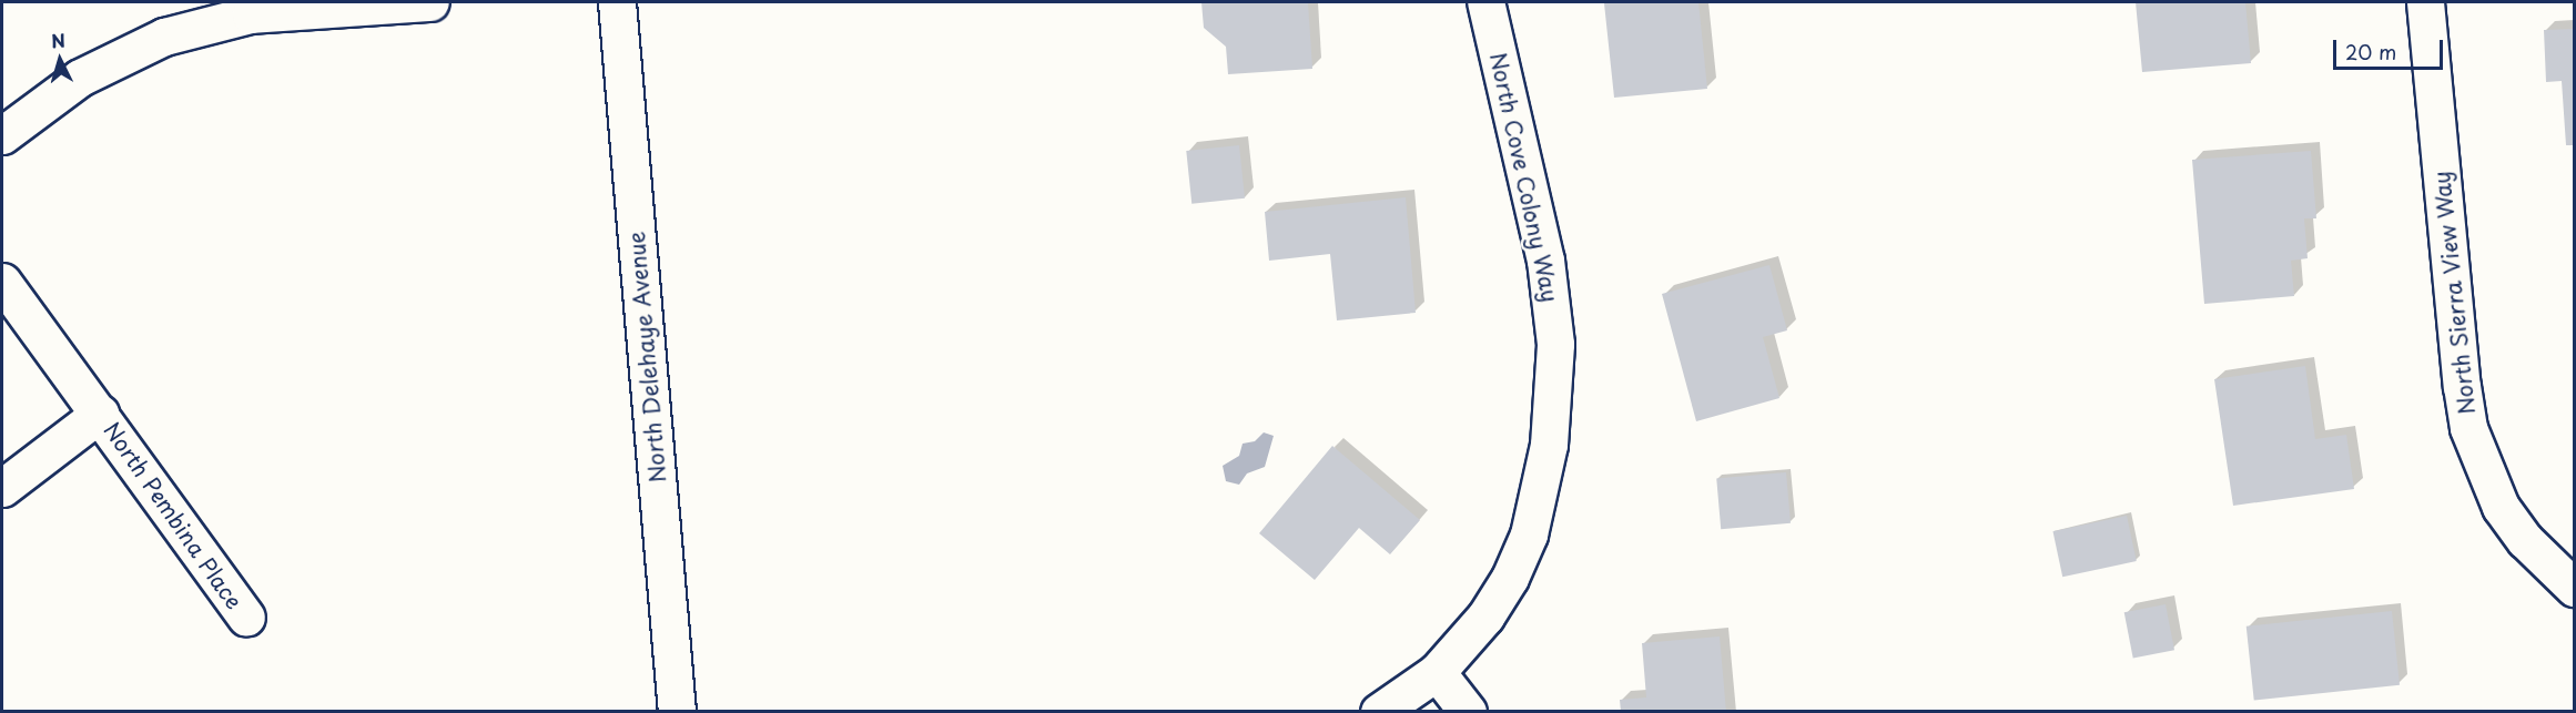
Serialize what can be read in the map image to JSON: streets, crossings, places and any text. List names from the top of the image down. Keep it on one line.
{"streets":{"street":["North Cove Colony Way","North Sierra View Way","North Delehaye Avenue","North Pembina Place"]},"scale_bar":"20 m","north":"top"}
